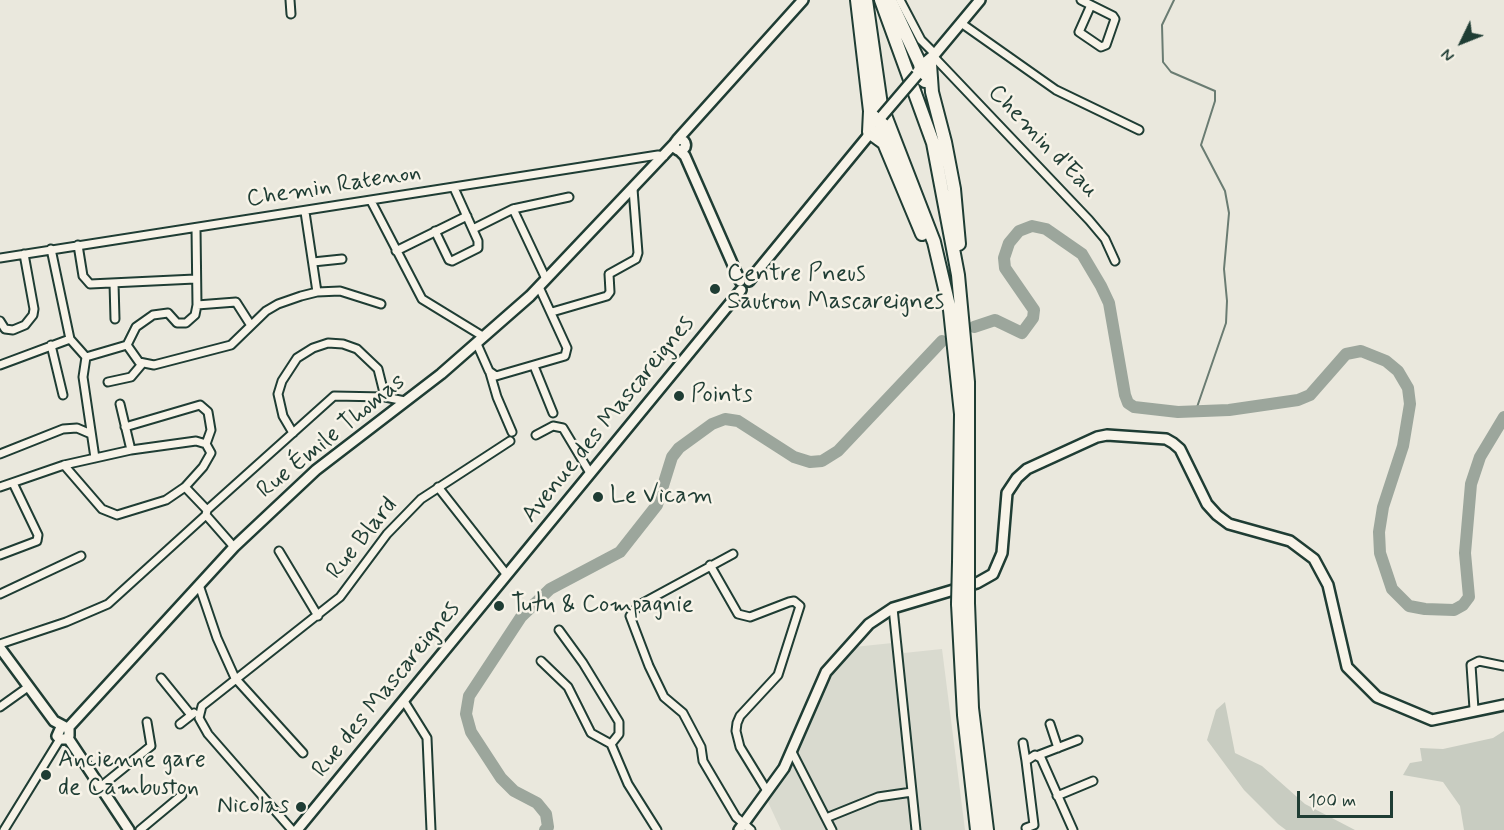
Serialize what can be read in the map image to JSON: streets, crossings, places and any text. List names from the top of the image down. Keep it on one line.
{"streets":{"street":["Chemin d'Eau","Chemin Ratenon","Avenue des Mascareignes","Rue Émile Thomas","Rue Blard","Rue des Mascareignes"]},"crossings":[["Chemin Ratenon","Rue Émile Thomas"],["Avenue des Mascareignes","Rue des Mascareignes"]],"places":["Centre Pneus Sautron Mascareignes","Points","Le Vicam","Tutu & Compagnie","Ancienne gare de Cambuston","Nicolas"],"scale_bar":"100 m","north":"bottom left"}
